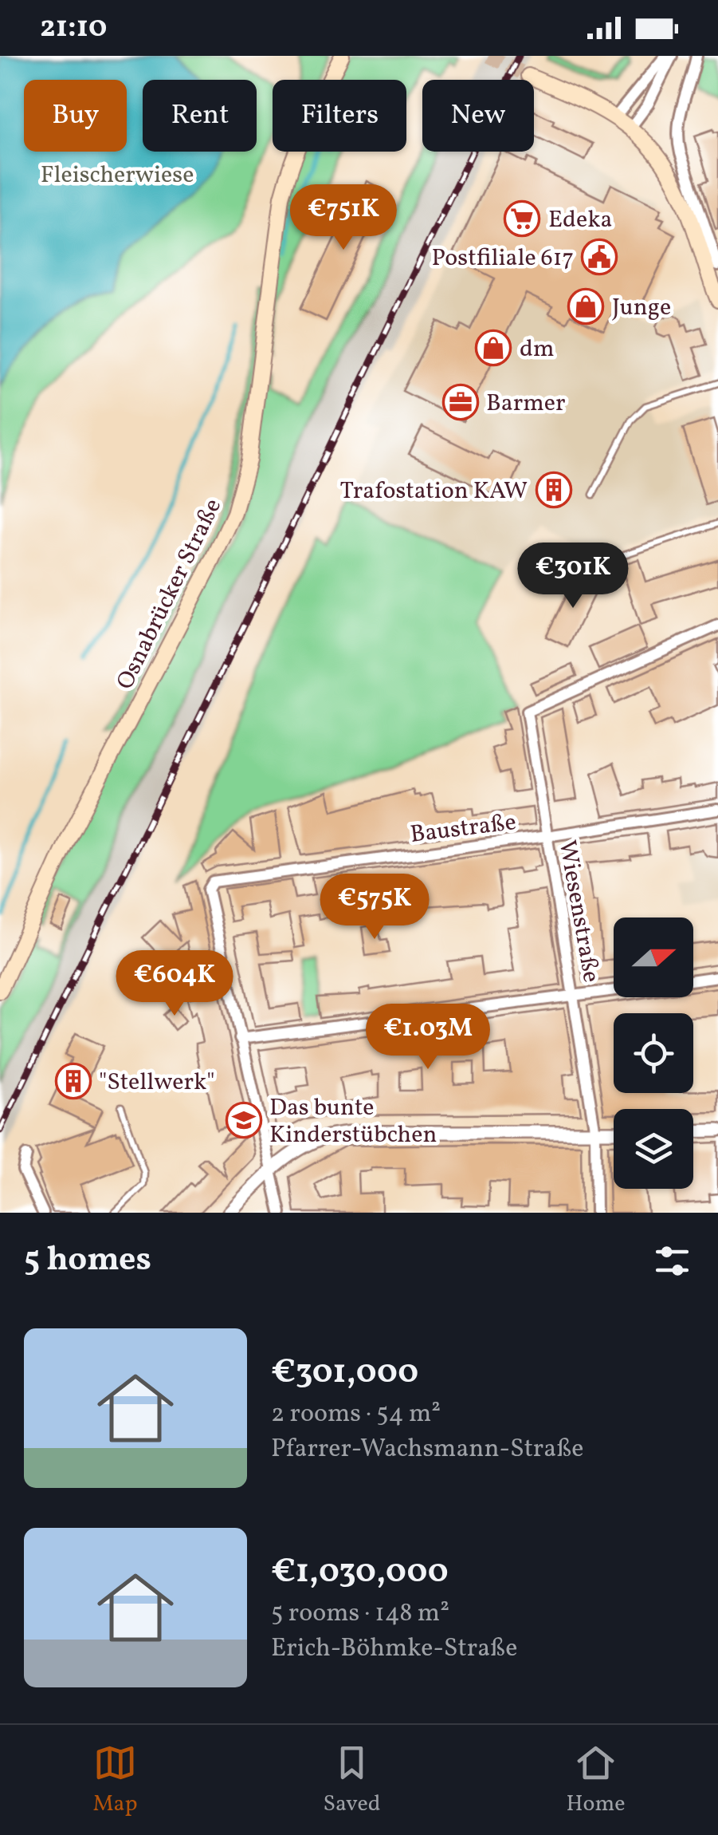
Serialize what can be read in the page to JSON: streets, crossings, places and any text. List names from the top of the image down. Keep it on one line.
{"streets":{"main road":["Osnabrücker Straße"],"street":["Baustraße","Wiesenstraße"]},"crossings":[["Baustraße","Wiesenstraße"]],"parks":["Fleischerwiese"],"places":{"supermarket":["Edeka"],"public building":["Postfiliale 617"],"shop":["Junge","dm"],"office":["Barmer"],"building":["Trafostation KAW","\"Stellwerk\""],"school or university":["Das bunte Kinderstübchen"]},"north":"right","page":{"status":"21:10","chip":["Buy","Rent","Filters","New"],"price":["€751K","€301K","€575K","€604K","€1.03M"],"heading":"5 homes","list":[{"name":"€301,000","note":"2 rooms · 54 m² · Pfarrer-Wachsmann-Straße"},{"name":"€1,030,000","note":"5 rooms · 148 m² · Erich-Böhmke-Straße"}],"tabs":["Map","Saved","Home"]}}
